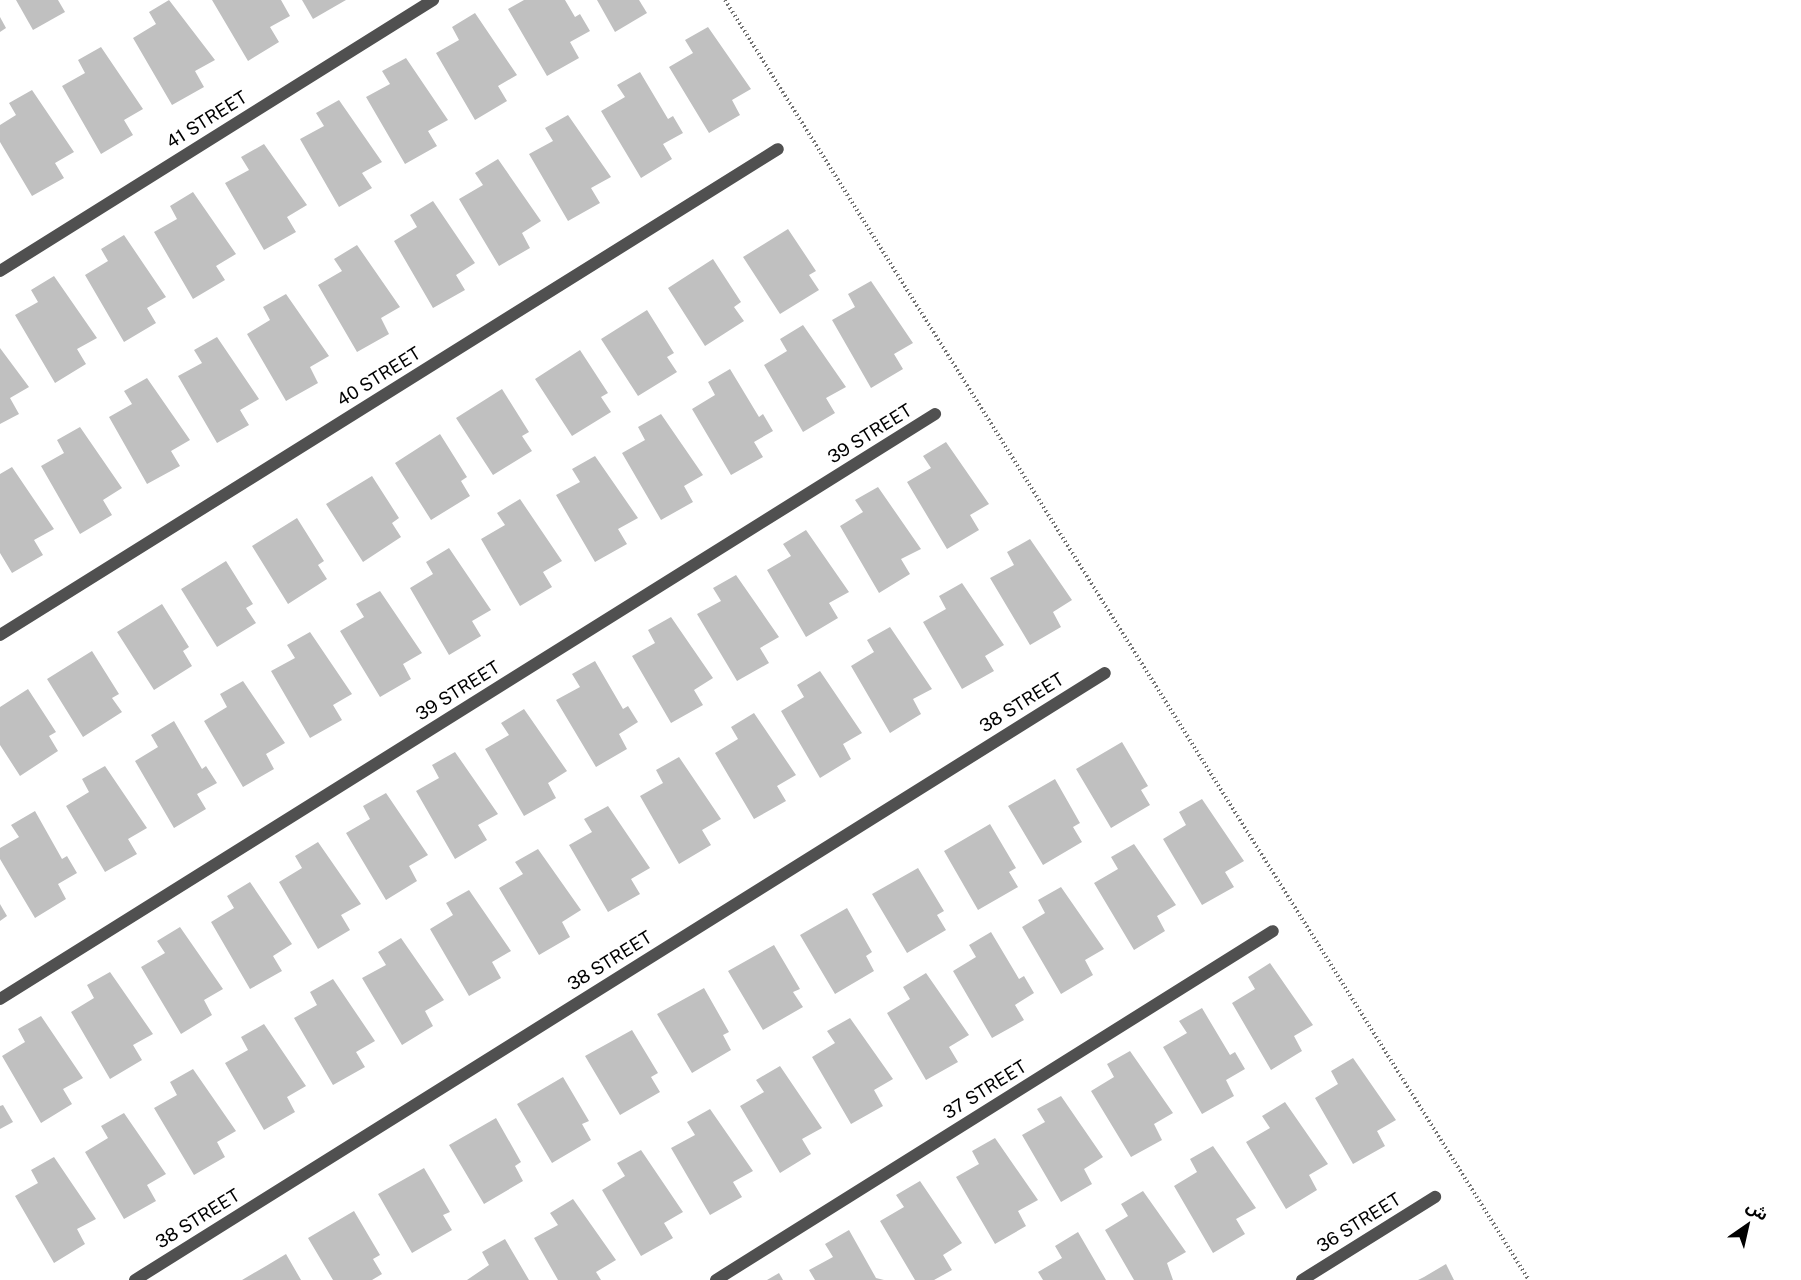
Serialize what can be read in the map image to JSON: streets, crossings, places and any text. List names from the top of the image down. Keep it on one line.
{"streets":{"street":["41 STREET","40 STREET","39 STREET","38 STREET","37 STREET","36 STREET"]},"north":"top right"}
